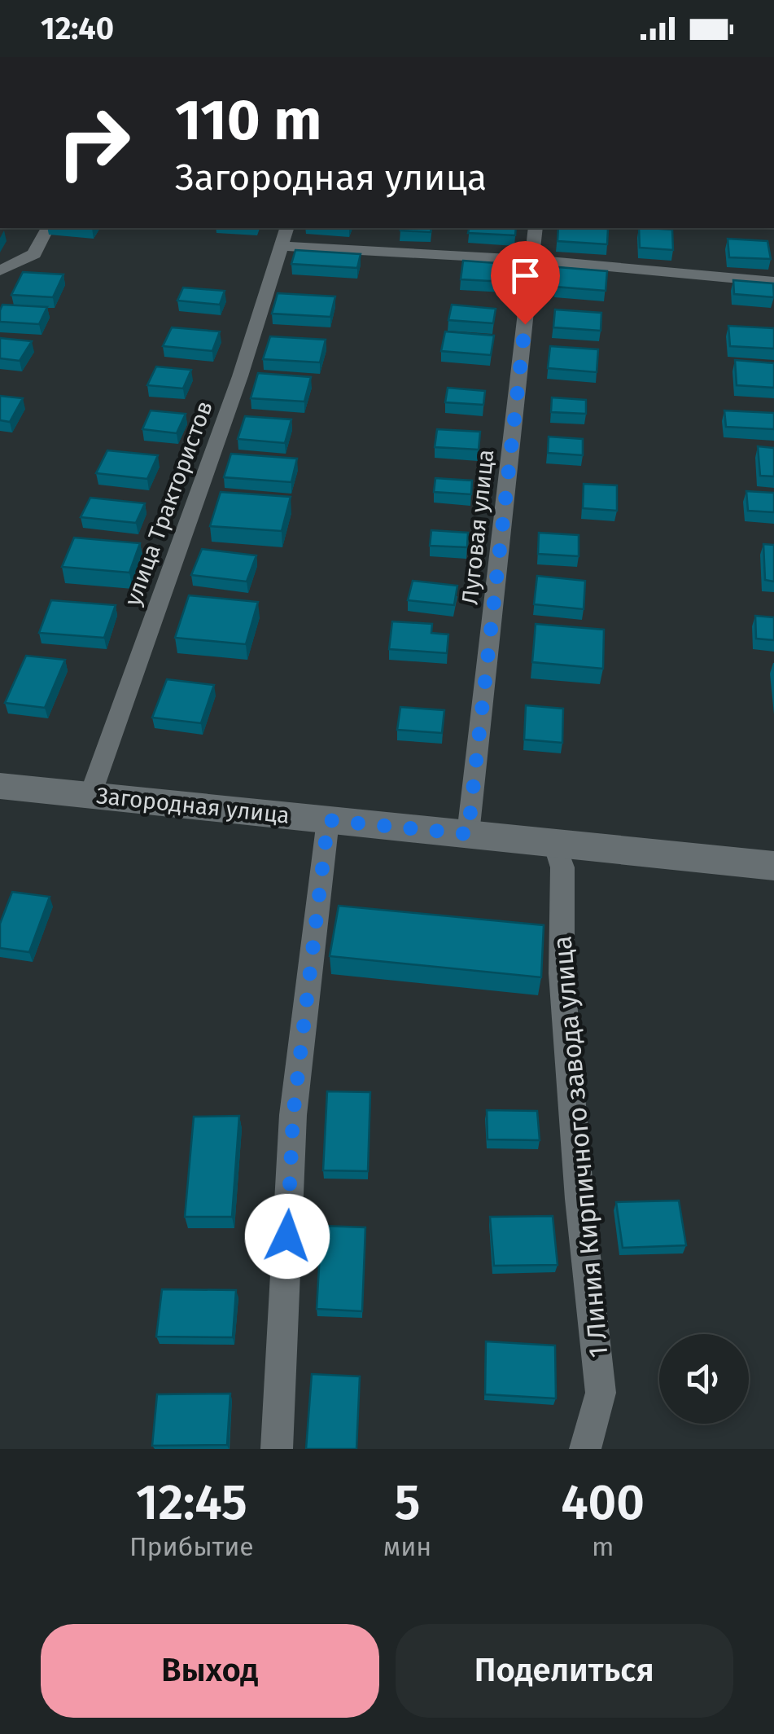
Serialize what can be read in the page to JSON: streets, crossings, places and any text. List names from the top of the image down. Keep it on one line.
{"streets":{"street":["улица Трактористов","Луговая улица","Загородная улица","1 Линия Кирпичного завода улица"]},"crossings":[["улица Трактористов","Загородная улица"],["Луговая улица","Загородная улица"],["Загородная улица","1 Линия Кирпичного завода улица"]],"page":{"status":"12:40","turn":["110 m","Загородная улица"],"eta":["12:45","Прибытие","5","мин","400","m"],"buttons":["Выход","Поделиться"]}}
